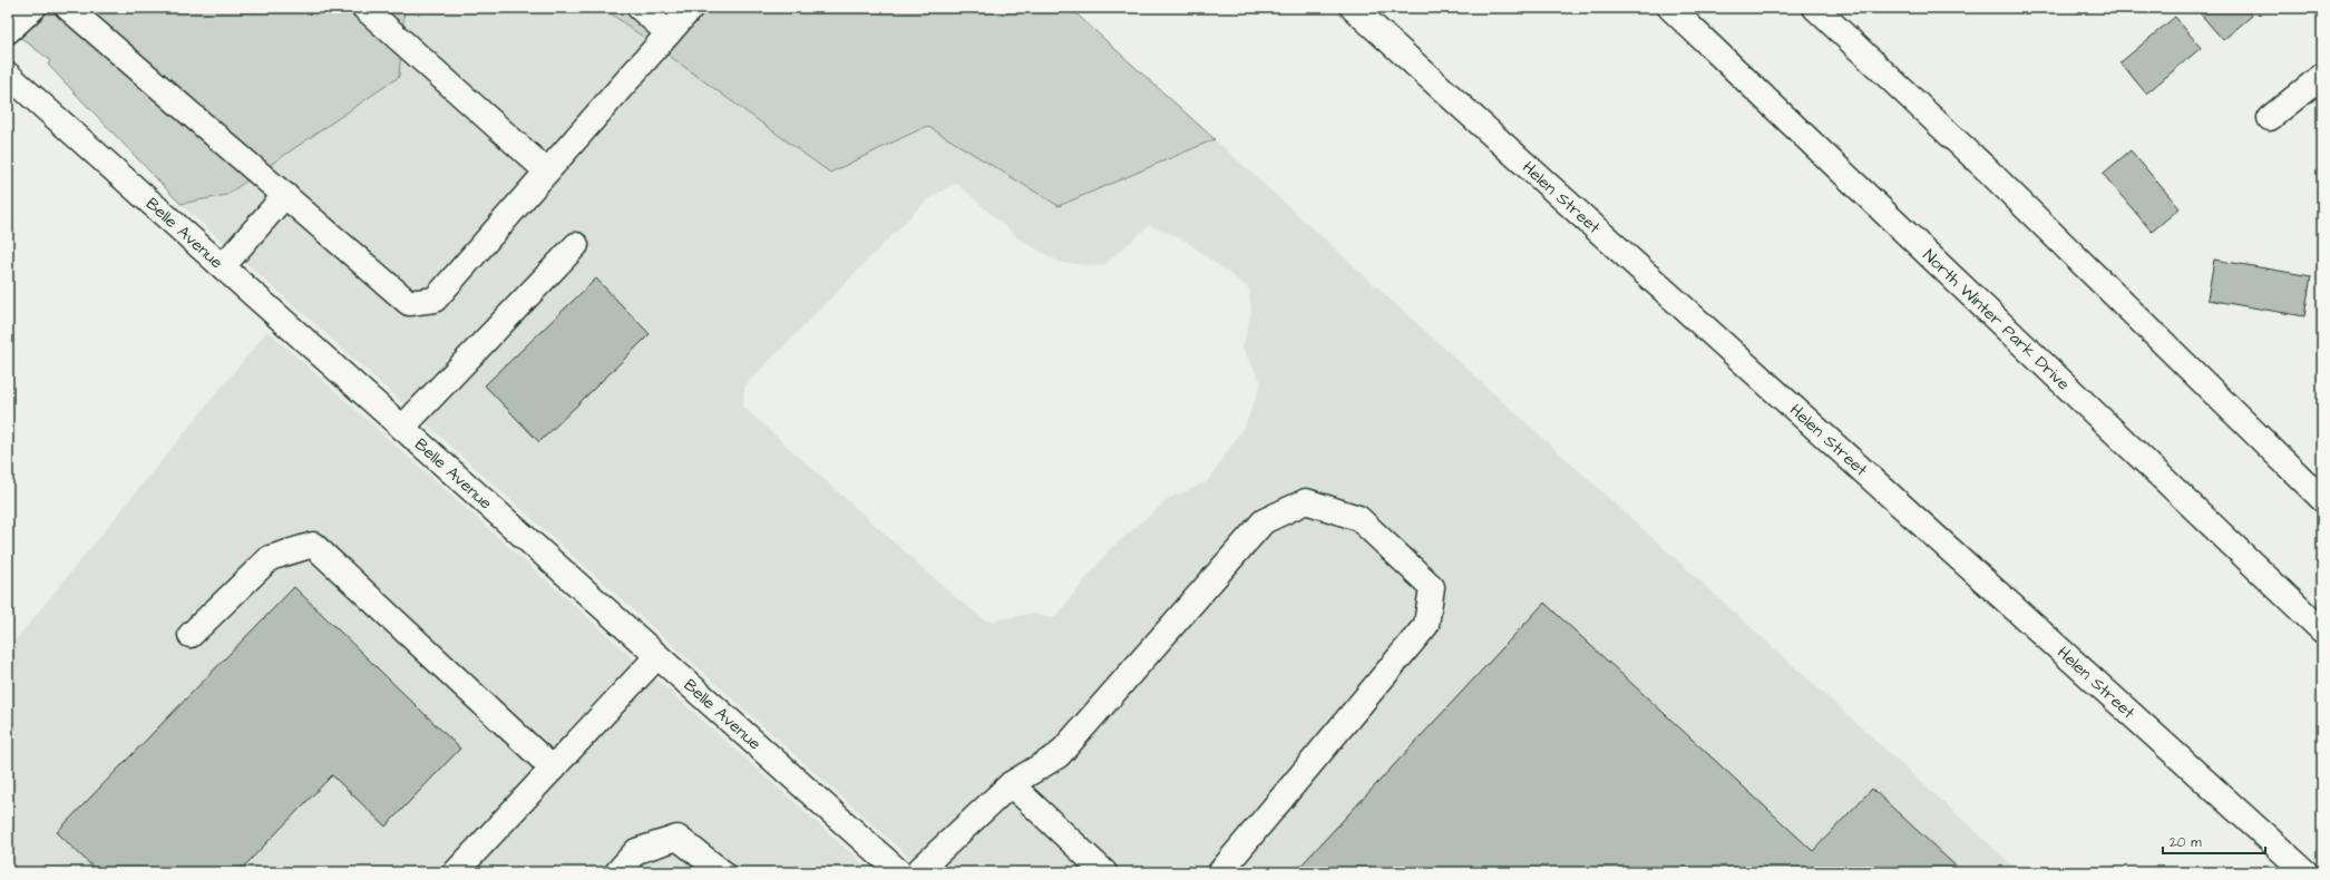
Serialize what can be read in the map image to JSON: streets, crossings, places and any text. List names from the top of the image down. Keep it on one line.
{"streets":{"street":["Helen Street","Belle Avenue","North Winter Park Drive"]},"scale_bar":"20 m"}
